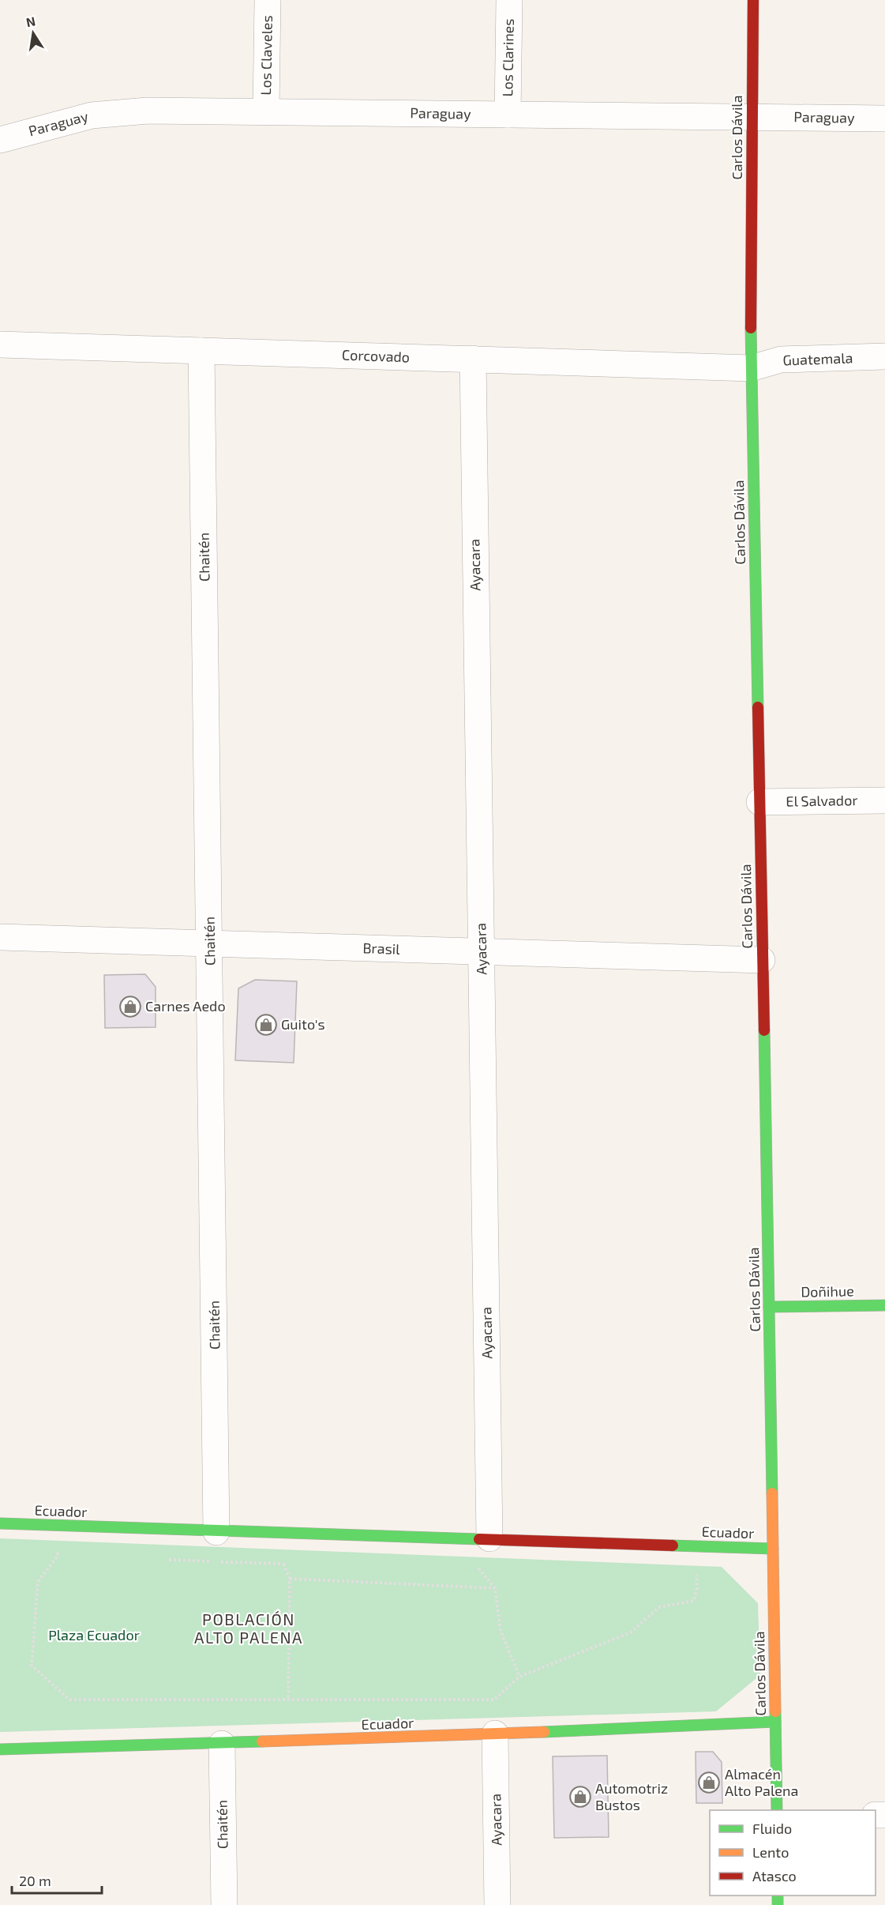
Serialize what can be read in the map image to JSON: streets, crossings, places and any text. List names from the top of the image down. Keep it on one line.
{"streets":{"street":["Los Claveles","Los Clarines","Paraguay","Carlos Dávila","Corcovado","Guatemala","Chaitén","Ayacara","El Salvador","Brasil","Doñihue","Ecuador"]},"crossings":[["Los Claveles","Paraguay"],["Los Clarines","Paraguay"],["Paraguay","Carlos Dávila"],["Carlos Dávila","Corcovado"],["Carlos Dávila","Guatemala"],["Carlos Dávila","El Salvador"],["Carlos Dávila","Brasil"],["Carlos Dávila","Doñihue"],["Carlos Dávila","Ecuador"],["Corcovado","Guatemala"],["Corcovado","Chaitén"],["Corcovado","Ayacara"],["Chaitén","Brasil"],["Chaitén","Ecuador"],["Ayacara","Brasil"],["Ayacara","Ecuador"]],"districts":["POBLACIÓN ALTO PALENA"],"parks":["Plaza Ecuador"],"places":{"shop":["Carnes Aedo","Guito's","Almacén Alto Palena","Automotriz Bustos"]},"legend":["Fluido","Lento","Atasco"],"scale_bar":"20 m","north":"top"}
